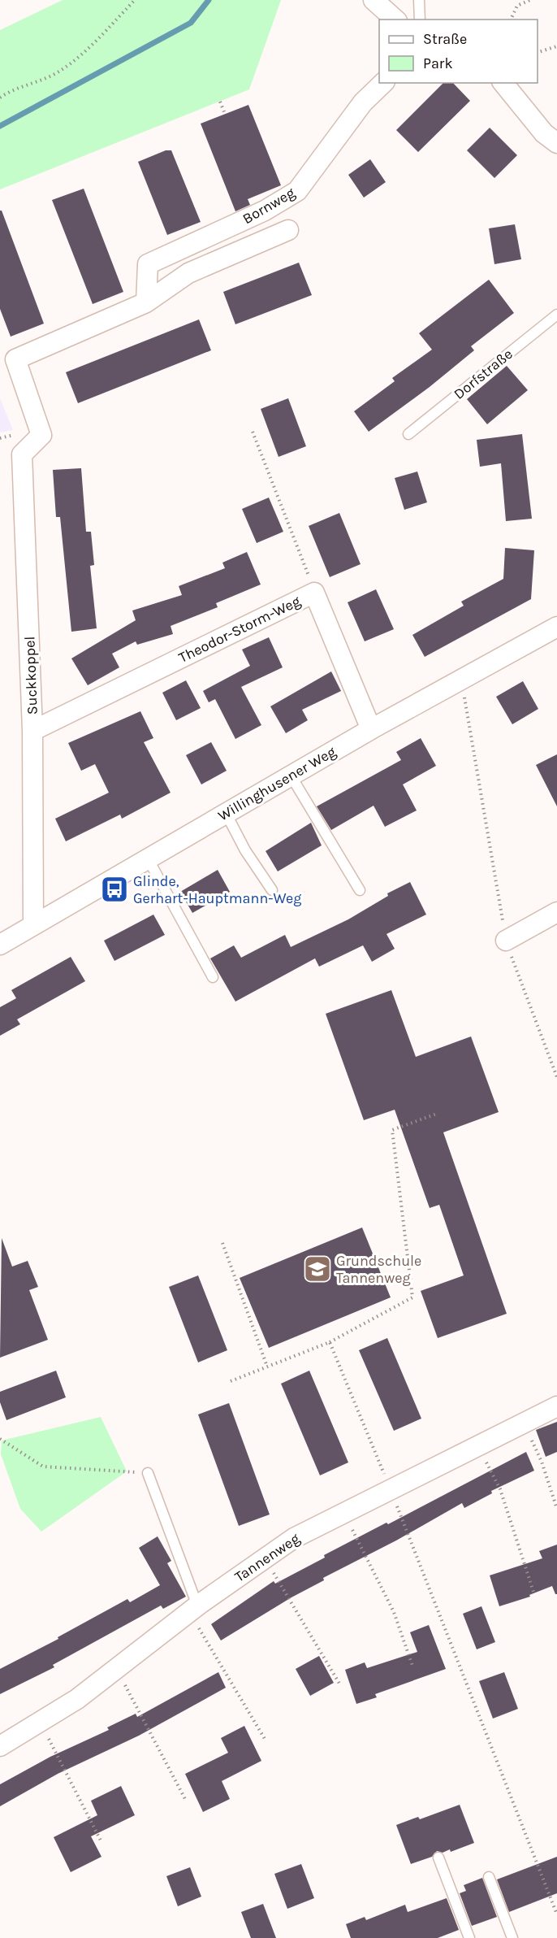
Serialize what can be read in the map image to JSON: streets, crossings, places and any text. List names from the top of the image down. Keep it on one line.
{"streets":{"street":["Bornweg","Theodor-Storm-Weg","Suckkoppel","Willinghusener Weg","Tannenweg"],"lane":["Dorfstraße"]},"crossings":[["Bornweg","Suckkoppel"],["Theodor-Storm-Weg","Suckkoppel"],["Theodor-Storm-Weg","Willinghusener Weg"],["Suckkoppel","Willinghusener Weg"]],"places":{"bus stop":["Glinde, Gerhart-Hauptmann-Weg"],"school or university":["Grundschule Tannenweg"]},"legend":["Straße","Park"]}
